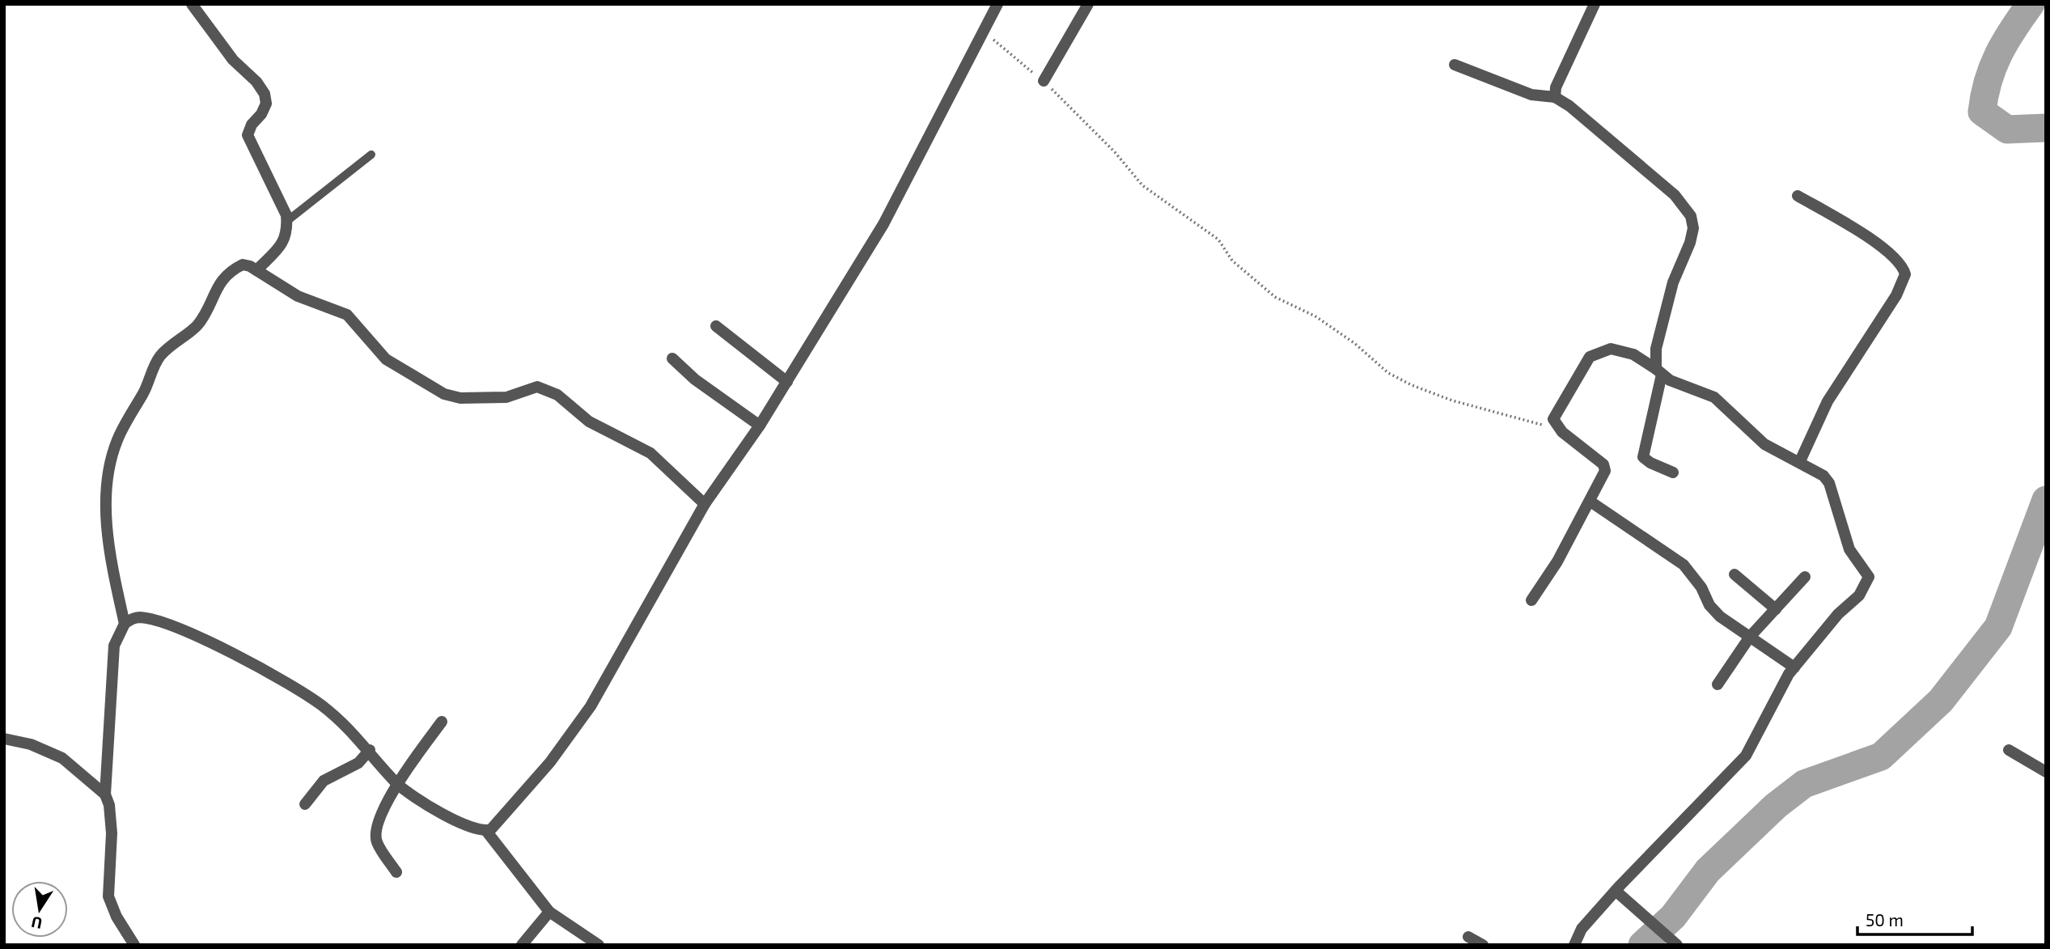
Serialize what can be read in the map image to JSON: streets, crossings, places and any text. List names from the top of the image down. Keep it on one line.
{"scale_bar":"50 m","north":"bottom"}
